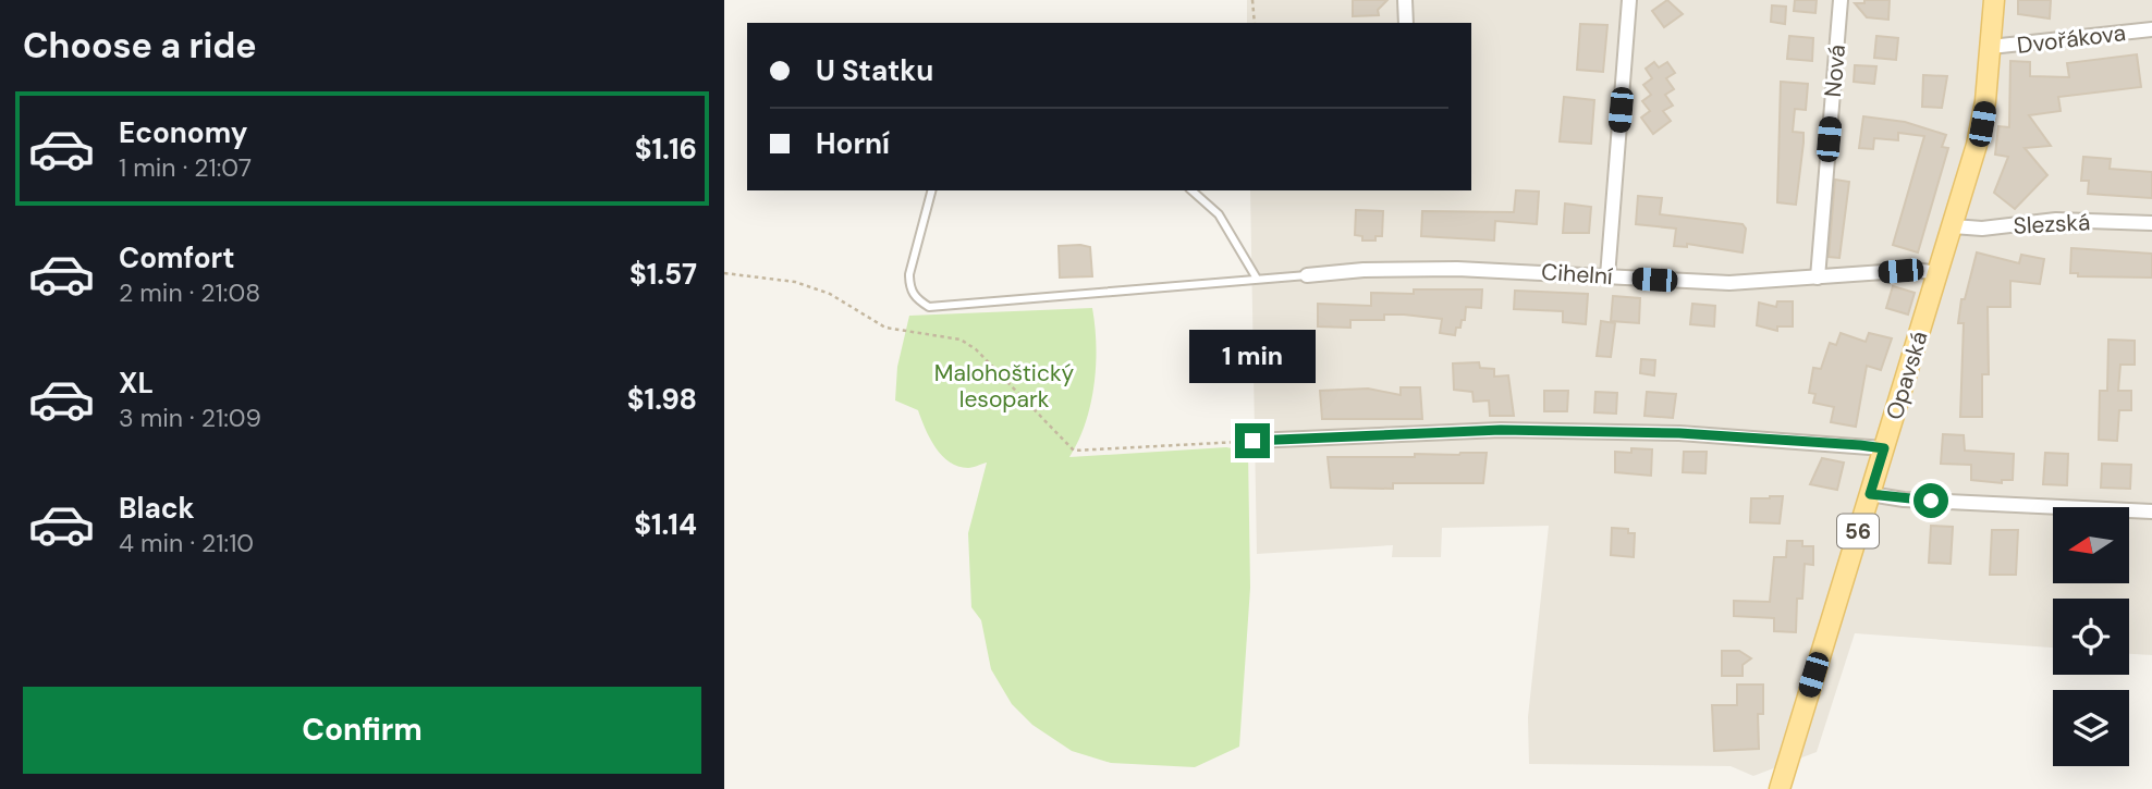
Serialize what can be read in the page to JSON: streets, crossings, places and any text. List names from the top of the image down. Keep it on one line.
{"streets":{"main road":["Opavská","56"],"street":["Dvořákova","Nová","Slezská","Cihelní"]},"crossings":[["Dvořákova","Opavská"],["Nová","Cihelní"],["Slezská","Opavská"],["Cihelní","Opavská"]],"parks":["Malohoštický lesopark"],"north":"left","page":{"heading":"Choose a ride","banner":["U Statku","Horní"],"list":[{"name":"Economy","note":"1 min · 21:07","value":"$1.16"},{"name":"Comfort","note":"2 min · 21:08","value":"$1.57"},{"name":"XL","note":"3 min · 21:09","value":"$1.98"},{"name":"Black","note":"4 min · 21:10","value":"$1.14"}],"bubble":"1 min","buttons":"Confirm"}}
